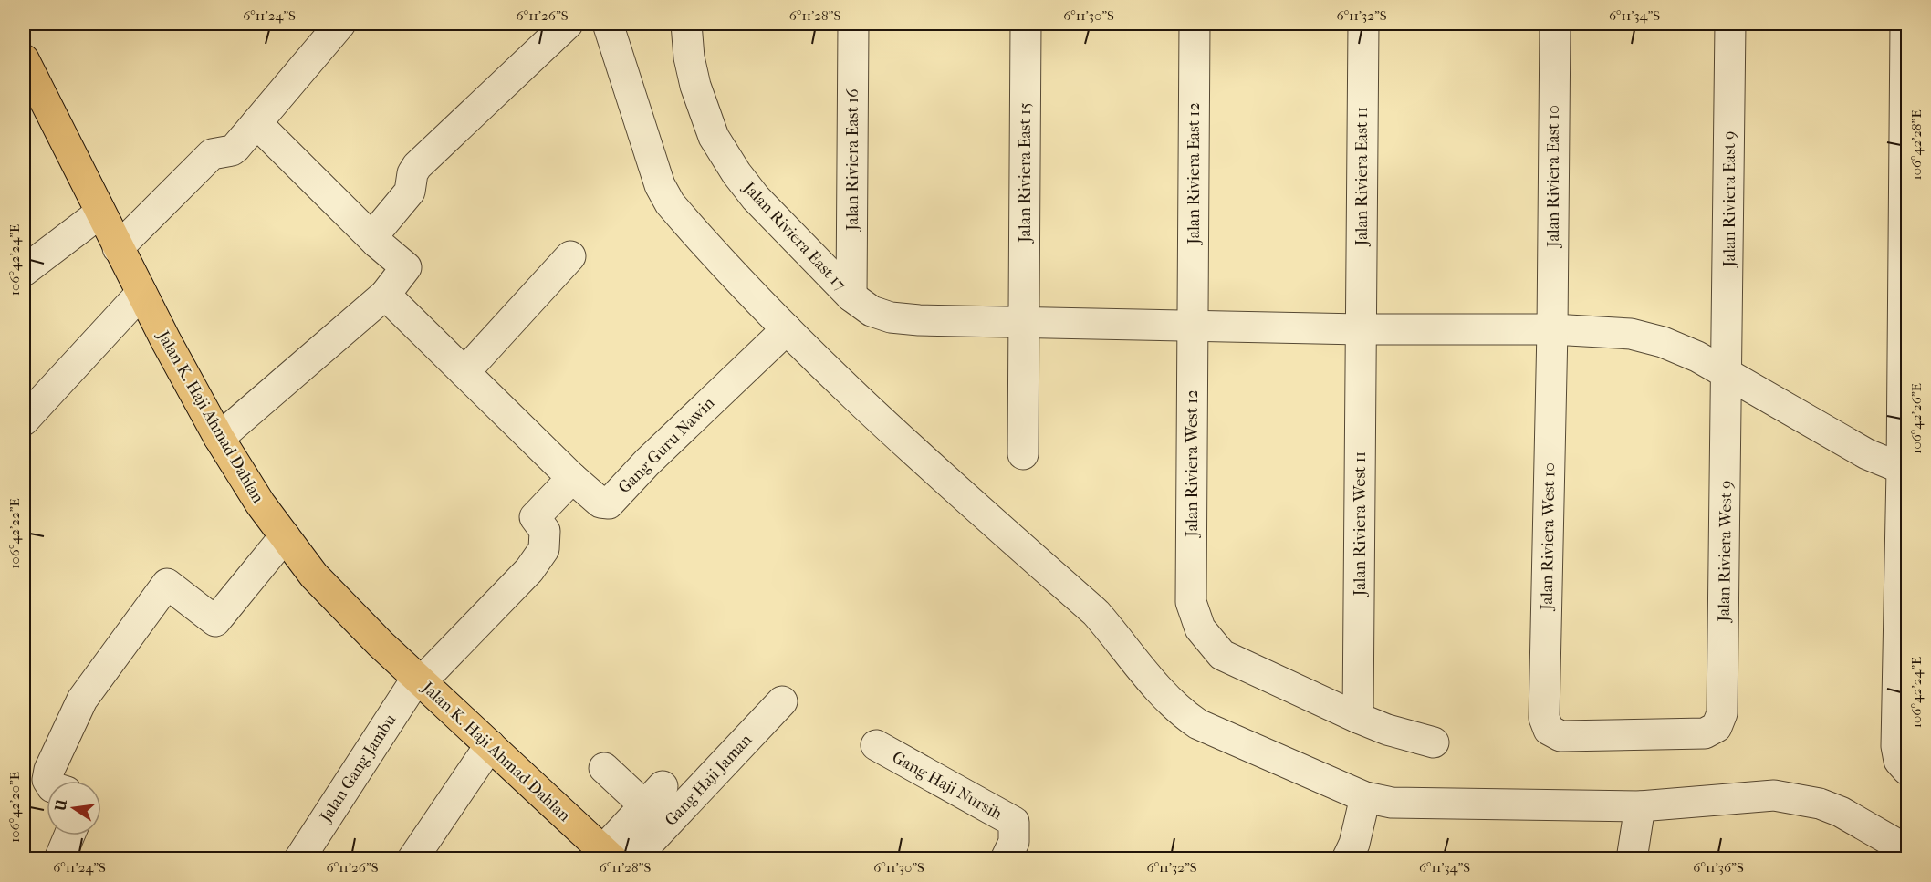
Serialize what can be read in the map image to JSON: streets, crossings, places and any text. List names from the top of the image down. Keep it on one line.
{"streets":{"main road":["Jalan K. Haji Ahmad Dahlan"],"street":["Jalan Riviera East 16","Jalan Riviera East 15","Jalan Riviera East 12","Jalan Riviera East 11","Jalan Riviera East 10","Jalan Riviera East 9","Jalan Riviera East 17","Gang Guru Nawin","Jalan Riviera West 12","Jalan Riviera West 11","Jalan Riviera West 10","Jalan Riviera West 9","Jalan Gang Jambu","Gang Haji Jaman","Gang Haji Nursih"]},"crossings":[["Jalan Riviera East 16","Jalan Riviera East 17"],["Jalan Riviera East 15","Jalan Riviera East 17"],["Jalan Riviera East 12","Jalan Riviera East 17"],["Jalan Riviera East 12","Jalan Riviera West 12"],["Jalan Riviera East 11","Jalan Riviera East 17"],["Jalan Riviera East 11","Jalan Riviera West 11"],["Jalan Riviera East 10","Jalan Riviera East 17"],["Jalan Riviera East 10","Jalan Riviera West 10"],["Jalan Riviera East 9","Jalan Riviera East 17"],["Jalan Riviera East 9","Jalan Riviera West 9"],["Jalan Riviera East 17","Jalan Riviera West 12"],["Jalan Riviera East 17","Jalan Riviera West 11"],["Jalan Riviera East 17","Jalan Riviera West 10"],["Jalan Riviera East 17","Jalan Riviera West 9"],["Jalan K. Haji Ahmad Dahlan","Jalan Gang Jambu"],["Jalan Riviera West 12","Jalan Riviera West 11"],["Jalan Riviera West 10","Jalan Riviera West 9"]],"north":"left","coordinates":["6°11'24\"S","6°11'26\"S","6°11'28\"S","6°11'30\"S","6°11'32\"S","6°11'34\"S","106°42'28\"E","106°42'24\"E","106°42'26\"E","106°42'22\"E","106°42'20\"E","6°11'36\"S"]}
